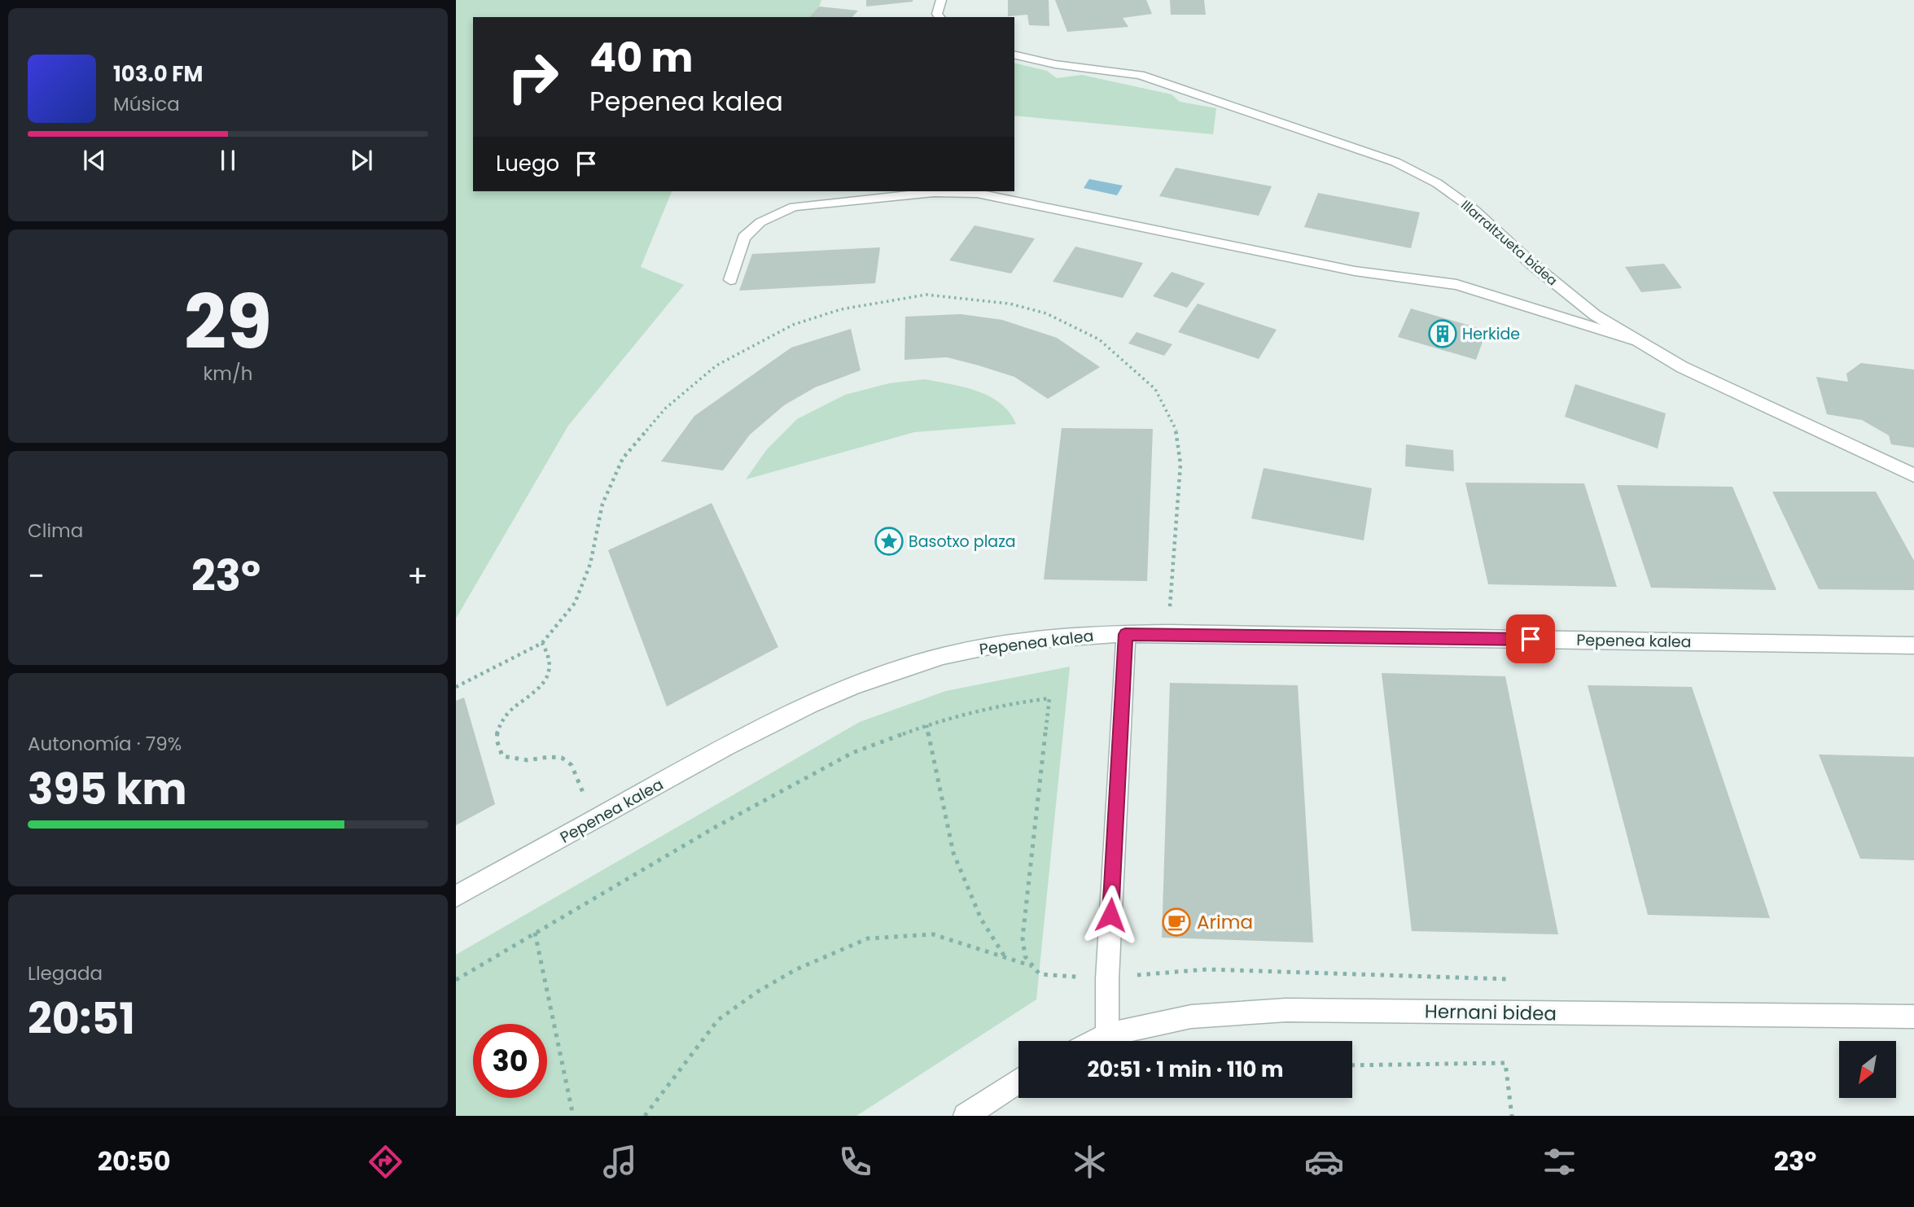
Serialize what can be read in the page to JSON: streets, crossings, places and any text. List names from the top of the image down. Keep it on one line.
{"streets":{"street":["Illarraltzueta bidea","Pepenea kalea","Hernani bidea"]},"places":{"building":["Herkide"],"place":["Basotxo plaza"],"cafe":["Arima"]},"north":"bottom left","page":{"turn":["40 m","Pepenea kalea"],"song":["103.0 FM","Música"],"then":"Luego","tile":[["29","km/h"],"Clima",["Autonomía · 79%","395 km"],["Llegada","20:51"]],"heat":["−","23°","+"],"limit":"30","trip":"20:51 · 1 min · 110 m","tabs":["20:50","23°"]}}
